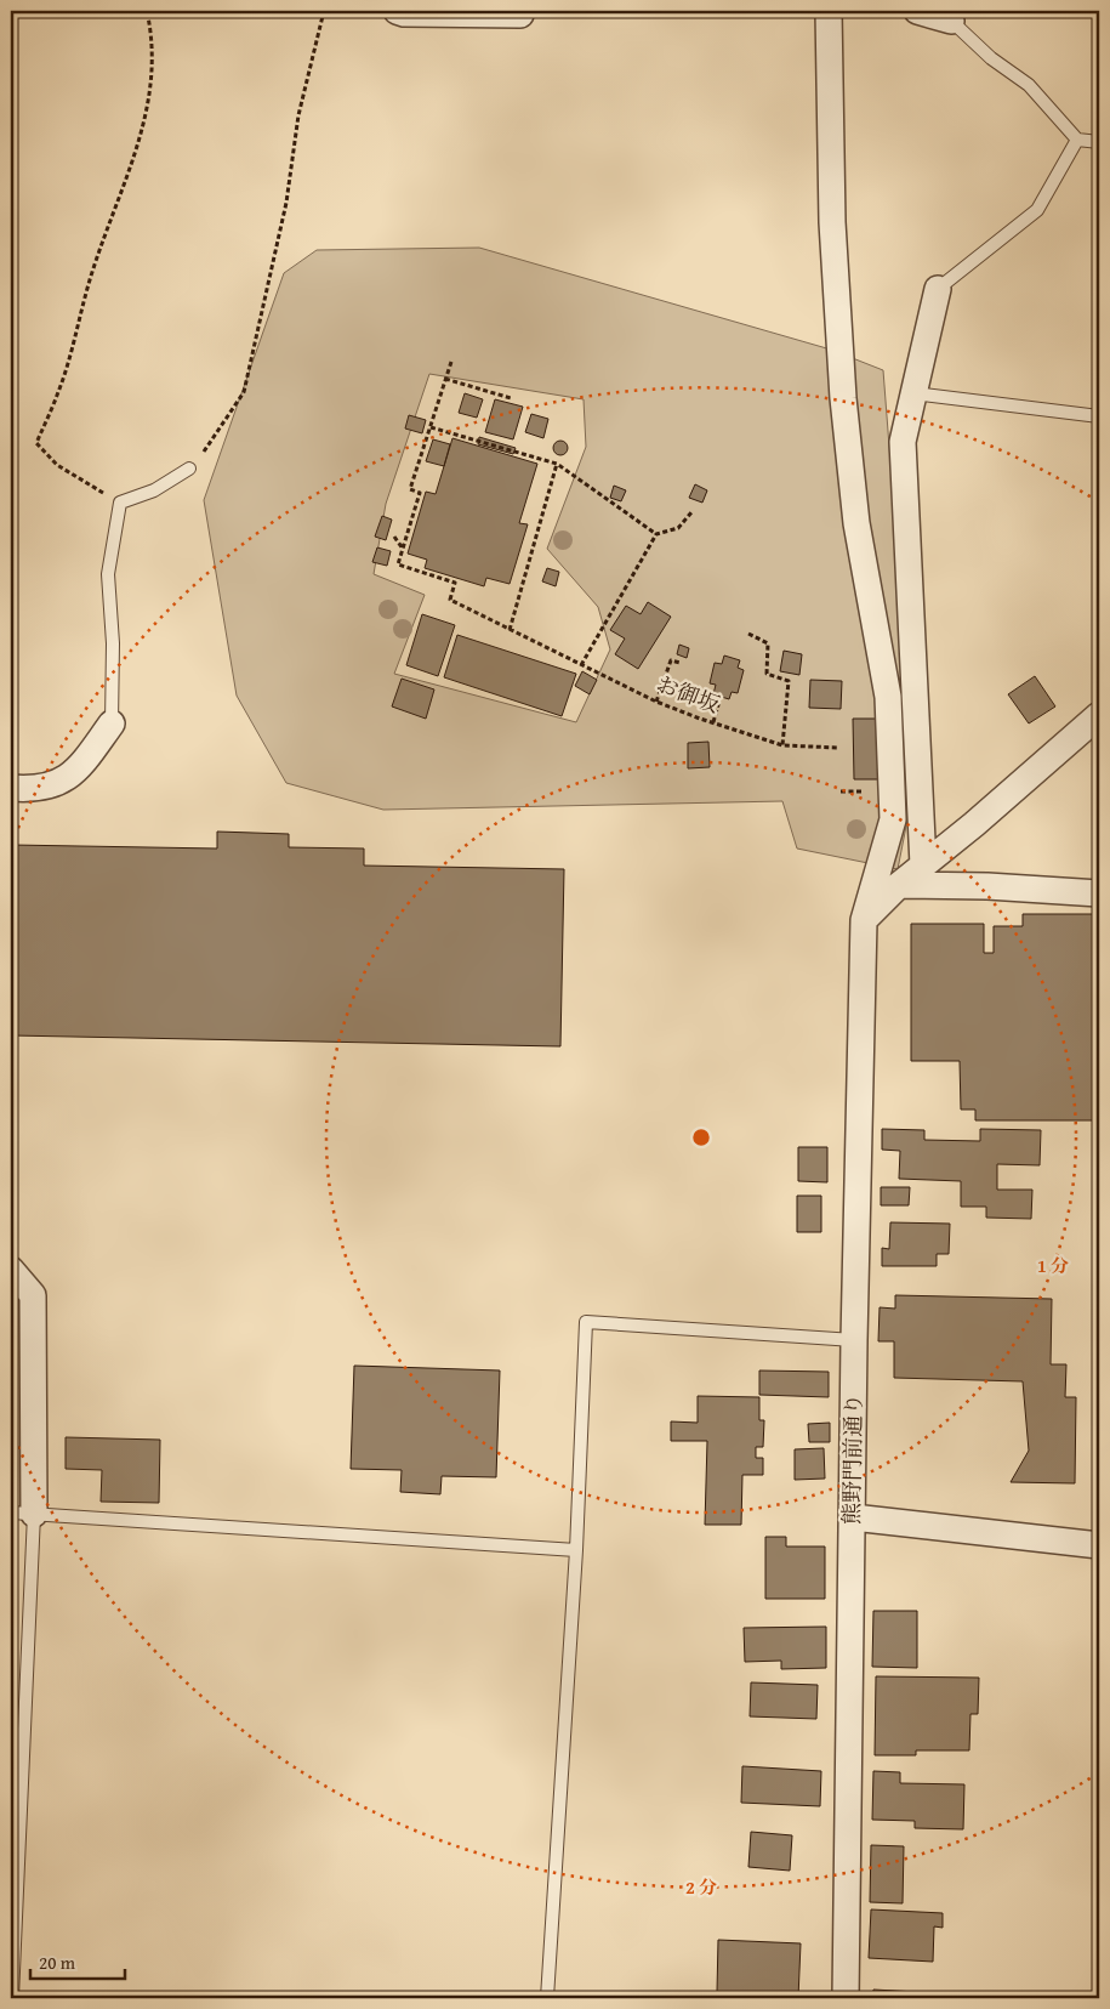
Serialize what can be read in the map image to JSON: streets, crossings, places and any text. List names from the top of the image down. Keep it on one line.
{"streets":{"street":["熊野門前通り"],"path":["お御坂"]},"scale_bar":"20 m","rings":["1 分","2 分"]}
